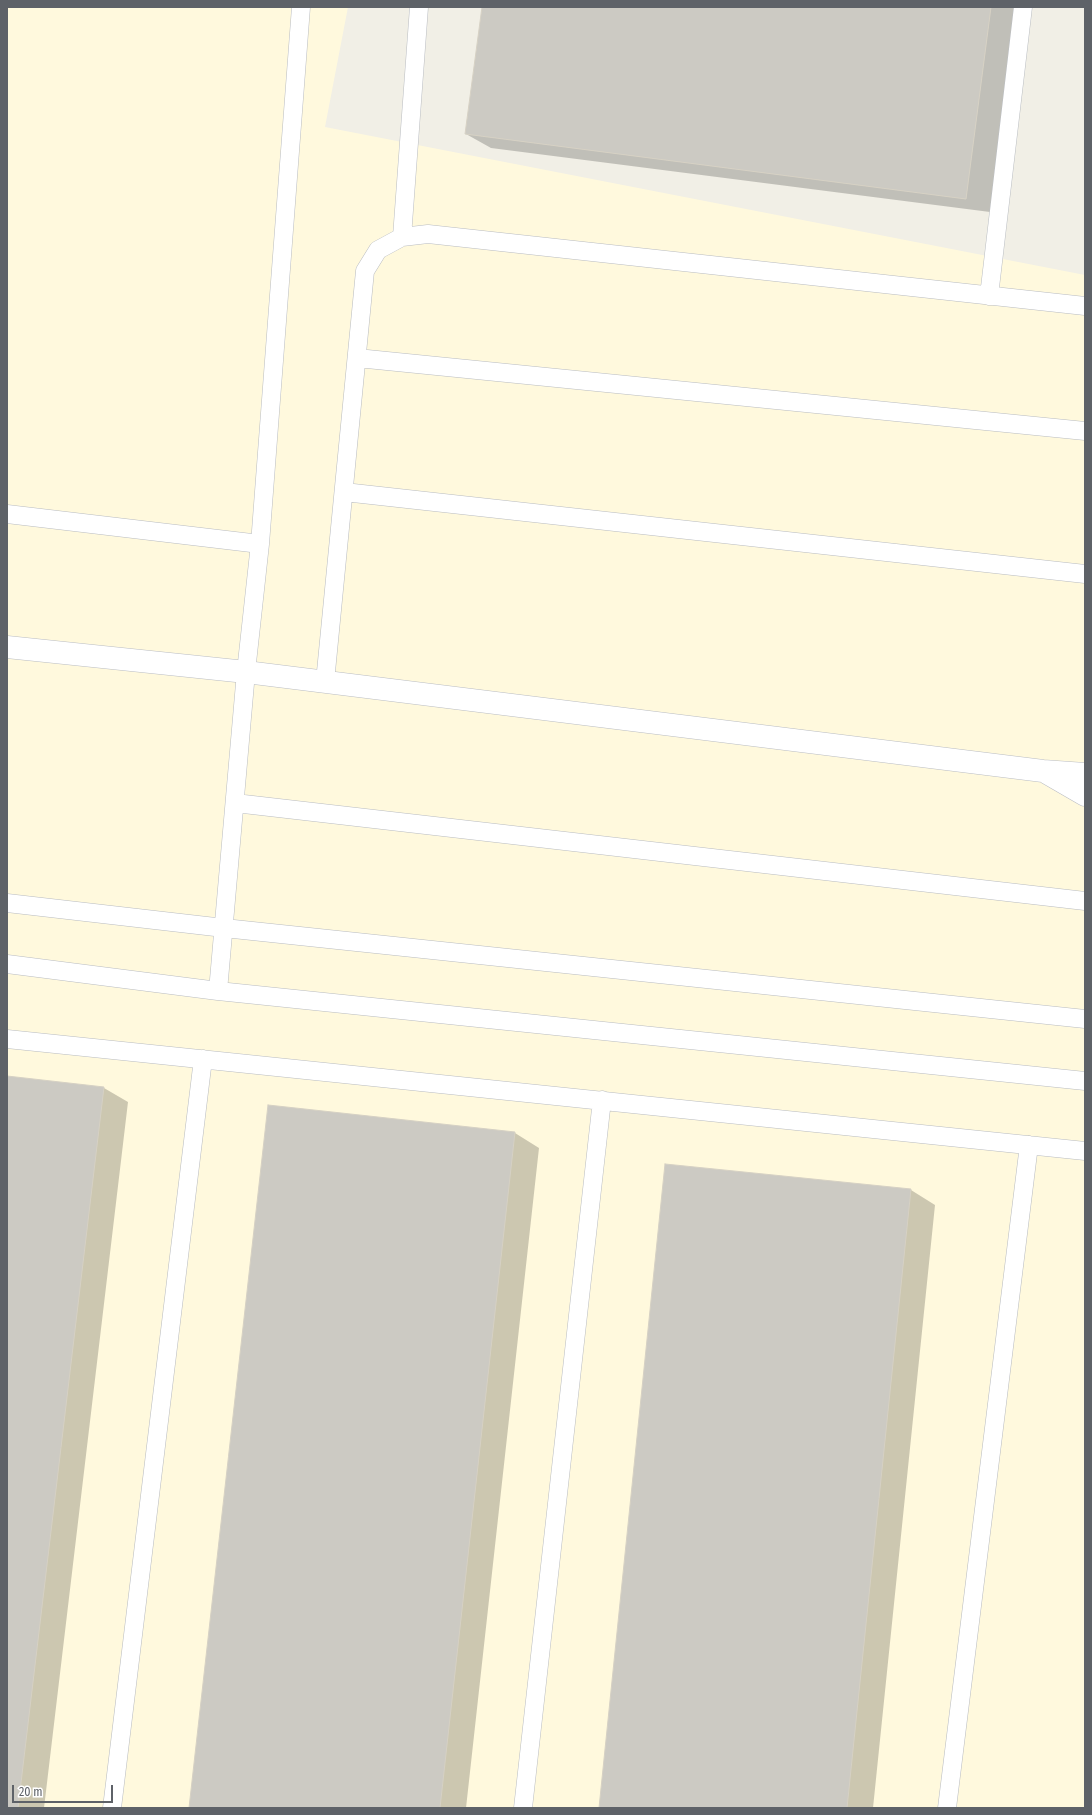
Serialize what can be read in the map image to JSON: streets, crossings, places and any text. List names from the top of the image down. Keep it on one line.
{"scale_bar":"20 m"}
